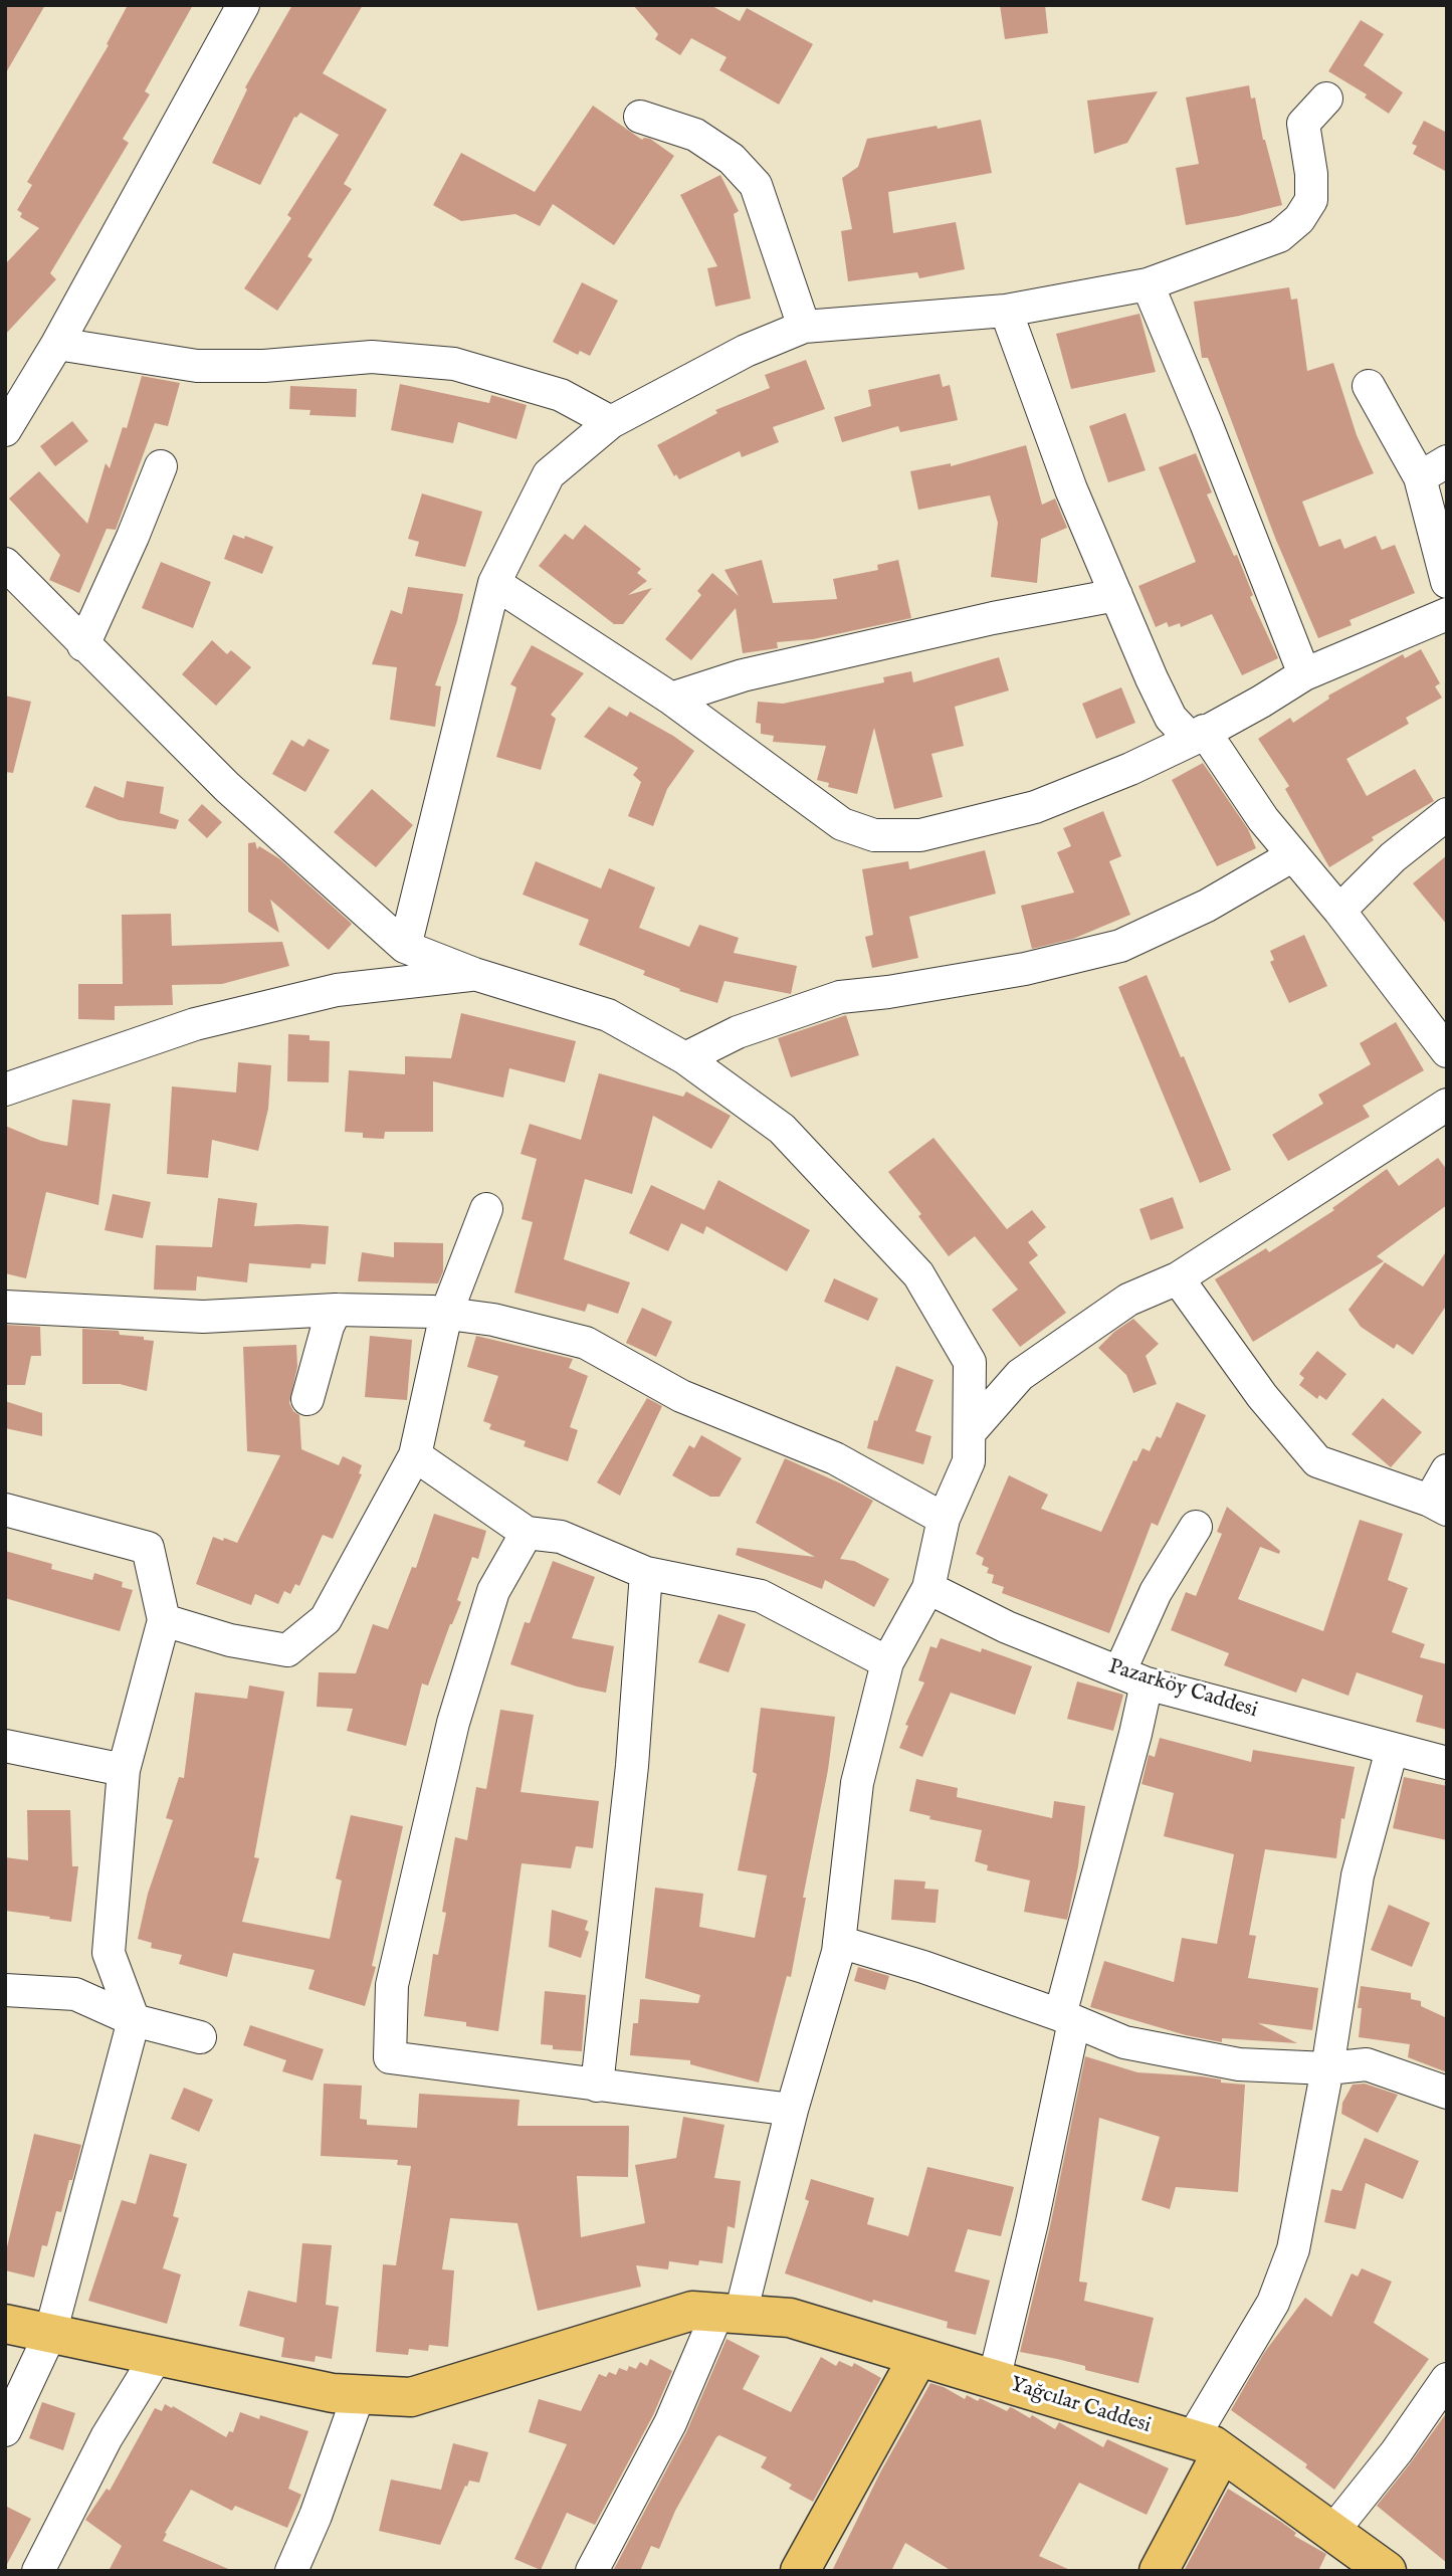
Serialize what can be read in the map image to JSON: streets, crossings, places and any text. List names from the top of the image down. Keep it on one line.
{"streets":{"main road":["Yağcılar Caddesi"],"street":["Pazarköy Caddesi"]}}
